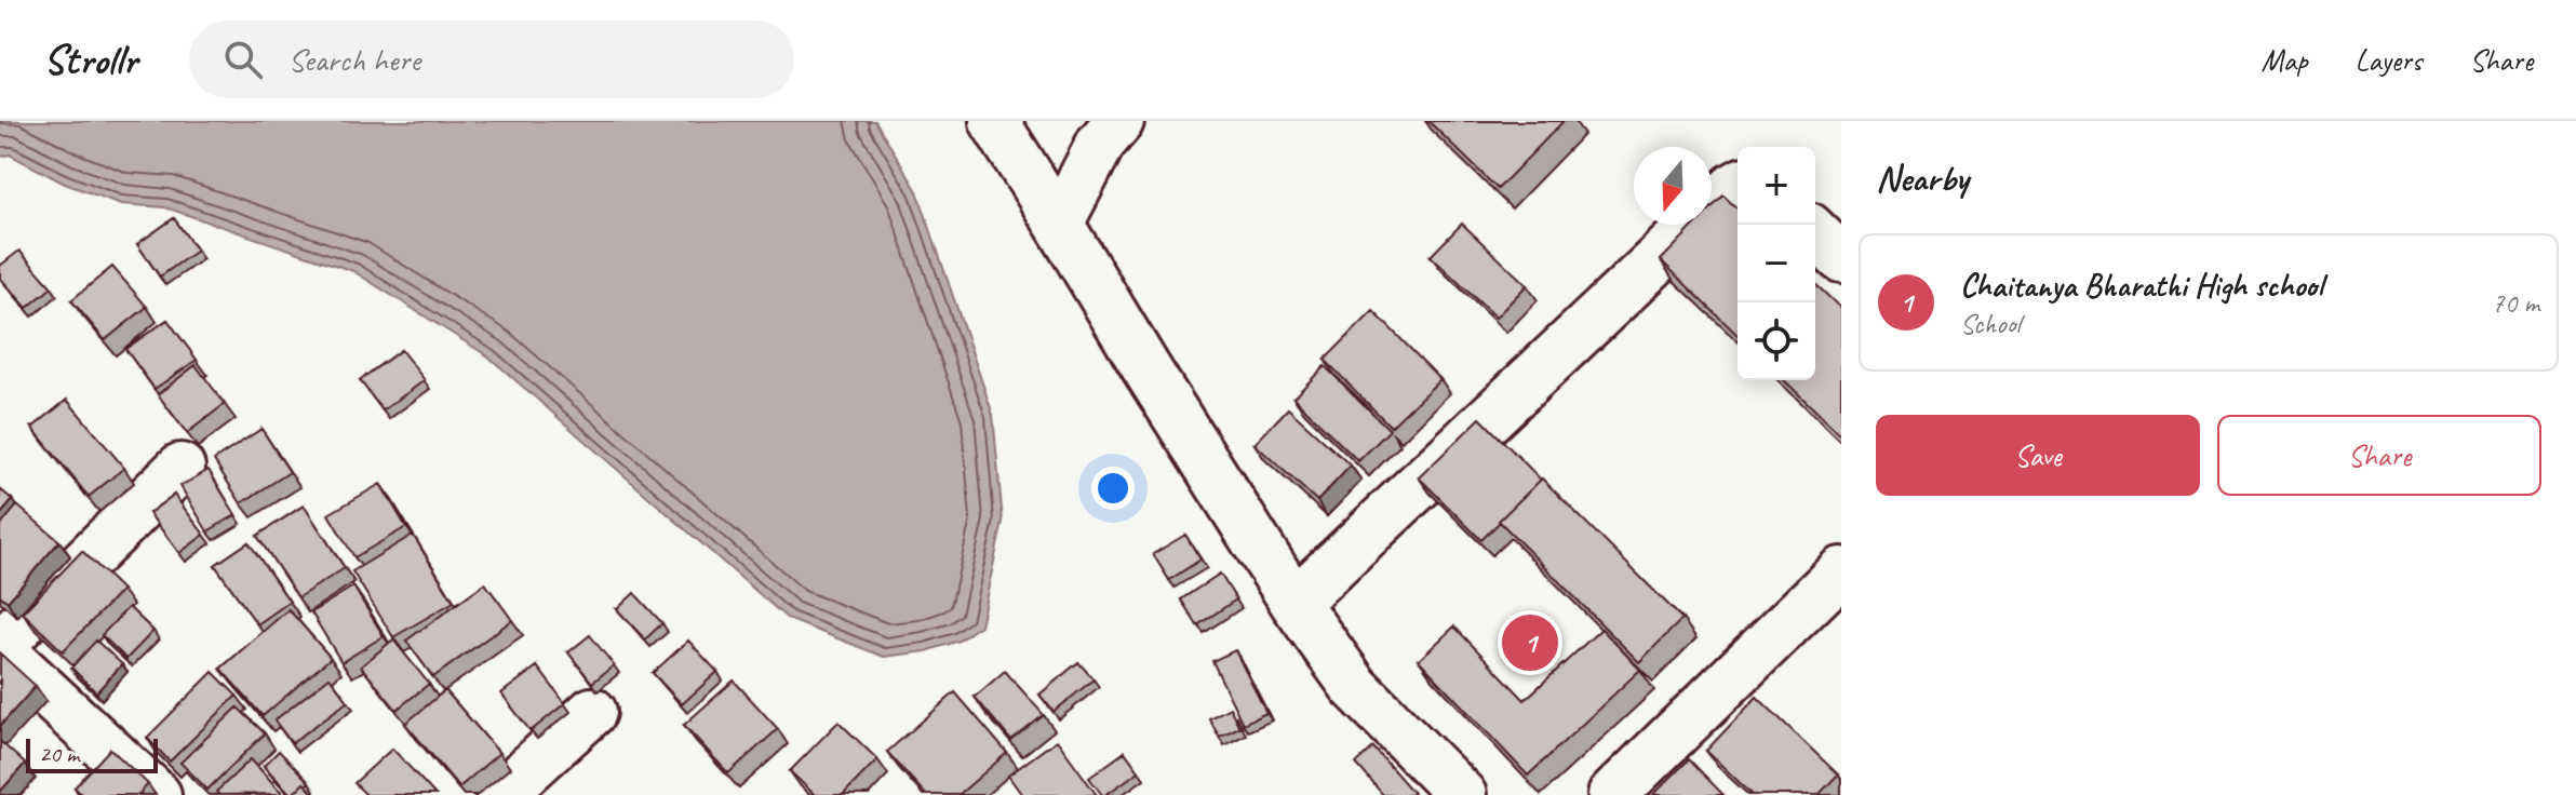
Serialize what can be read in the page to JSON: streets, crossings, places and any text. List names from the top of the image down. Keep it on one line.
{"scale_bar":"20 m","north":"bottom","page":{"header":"Strollr","search":"Search here","nav":["Map","Layers","Share"],"heading":"Nearby","map_buttons":["+","−"],"list":[{"mark":"1","name":"Chaitanya Bharathi High school","note":"School","value":"70 m"}],"buttons":["Save","Share"],"pins":"1","scale":"20 m"}}
